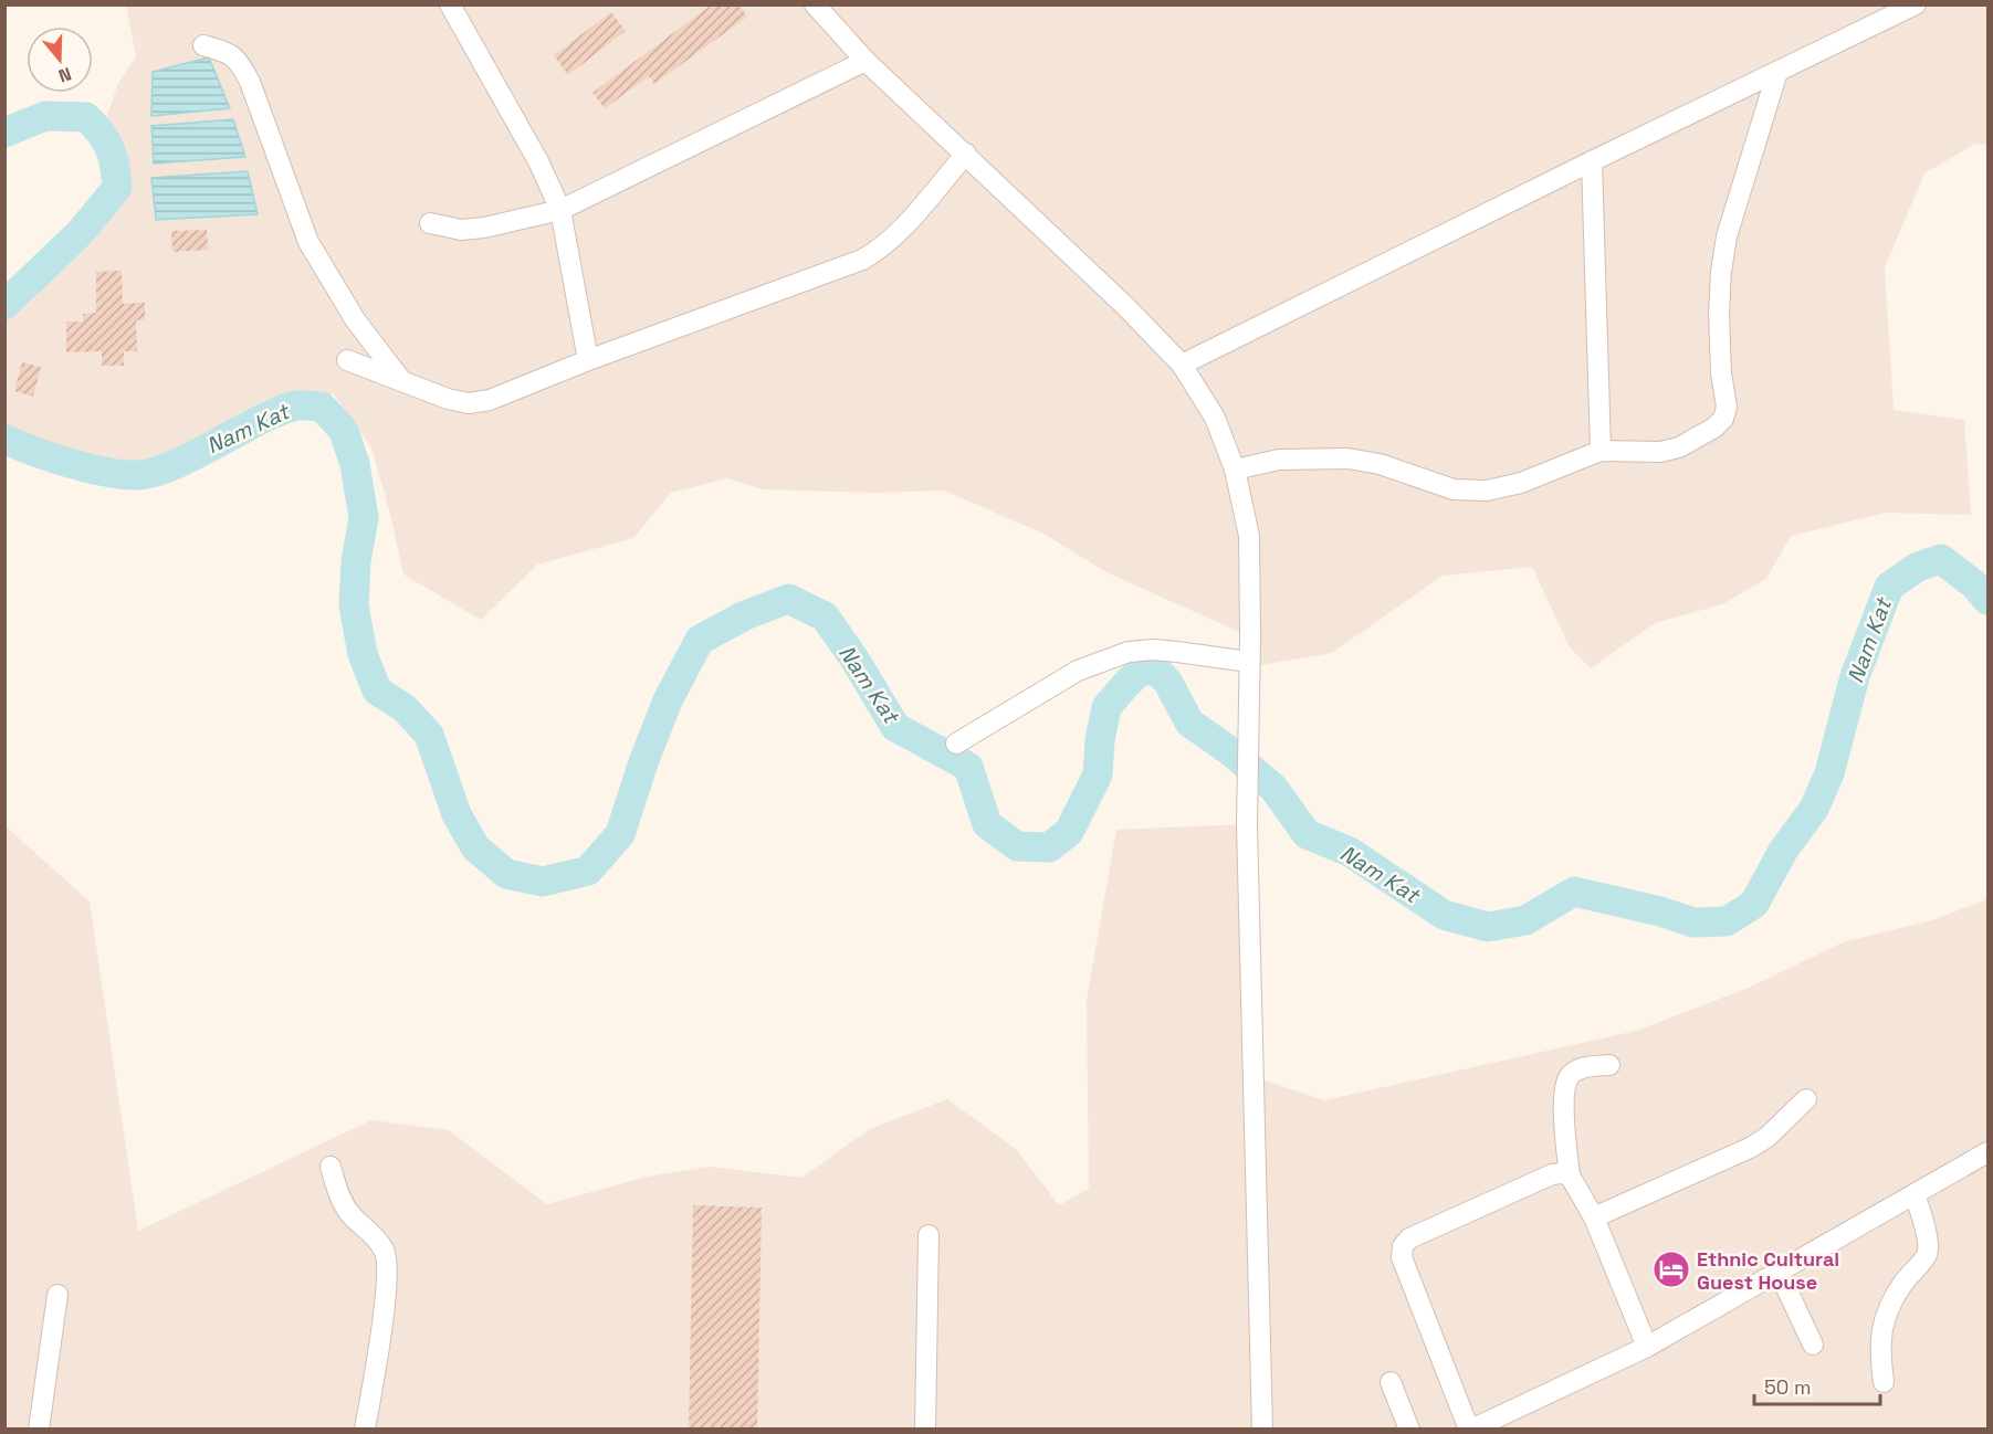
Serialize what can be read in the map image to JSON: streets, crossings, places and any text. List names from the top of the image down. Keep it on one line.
{"water":["Nam Kat"],"places":{"hotel":["Ethnic Cultural Guest House"]},"scale_bar":"50 m","north":"bottom"}
